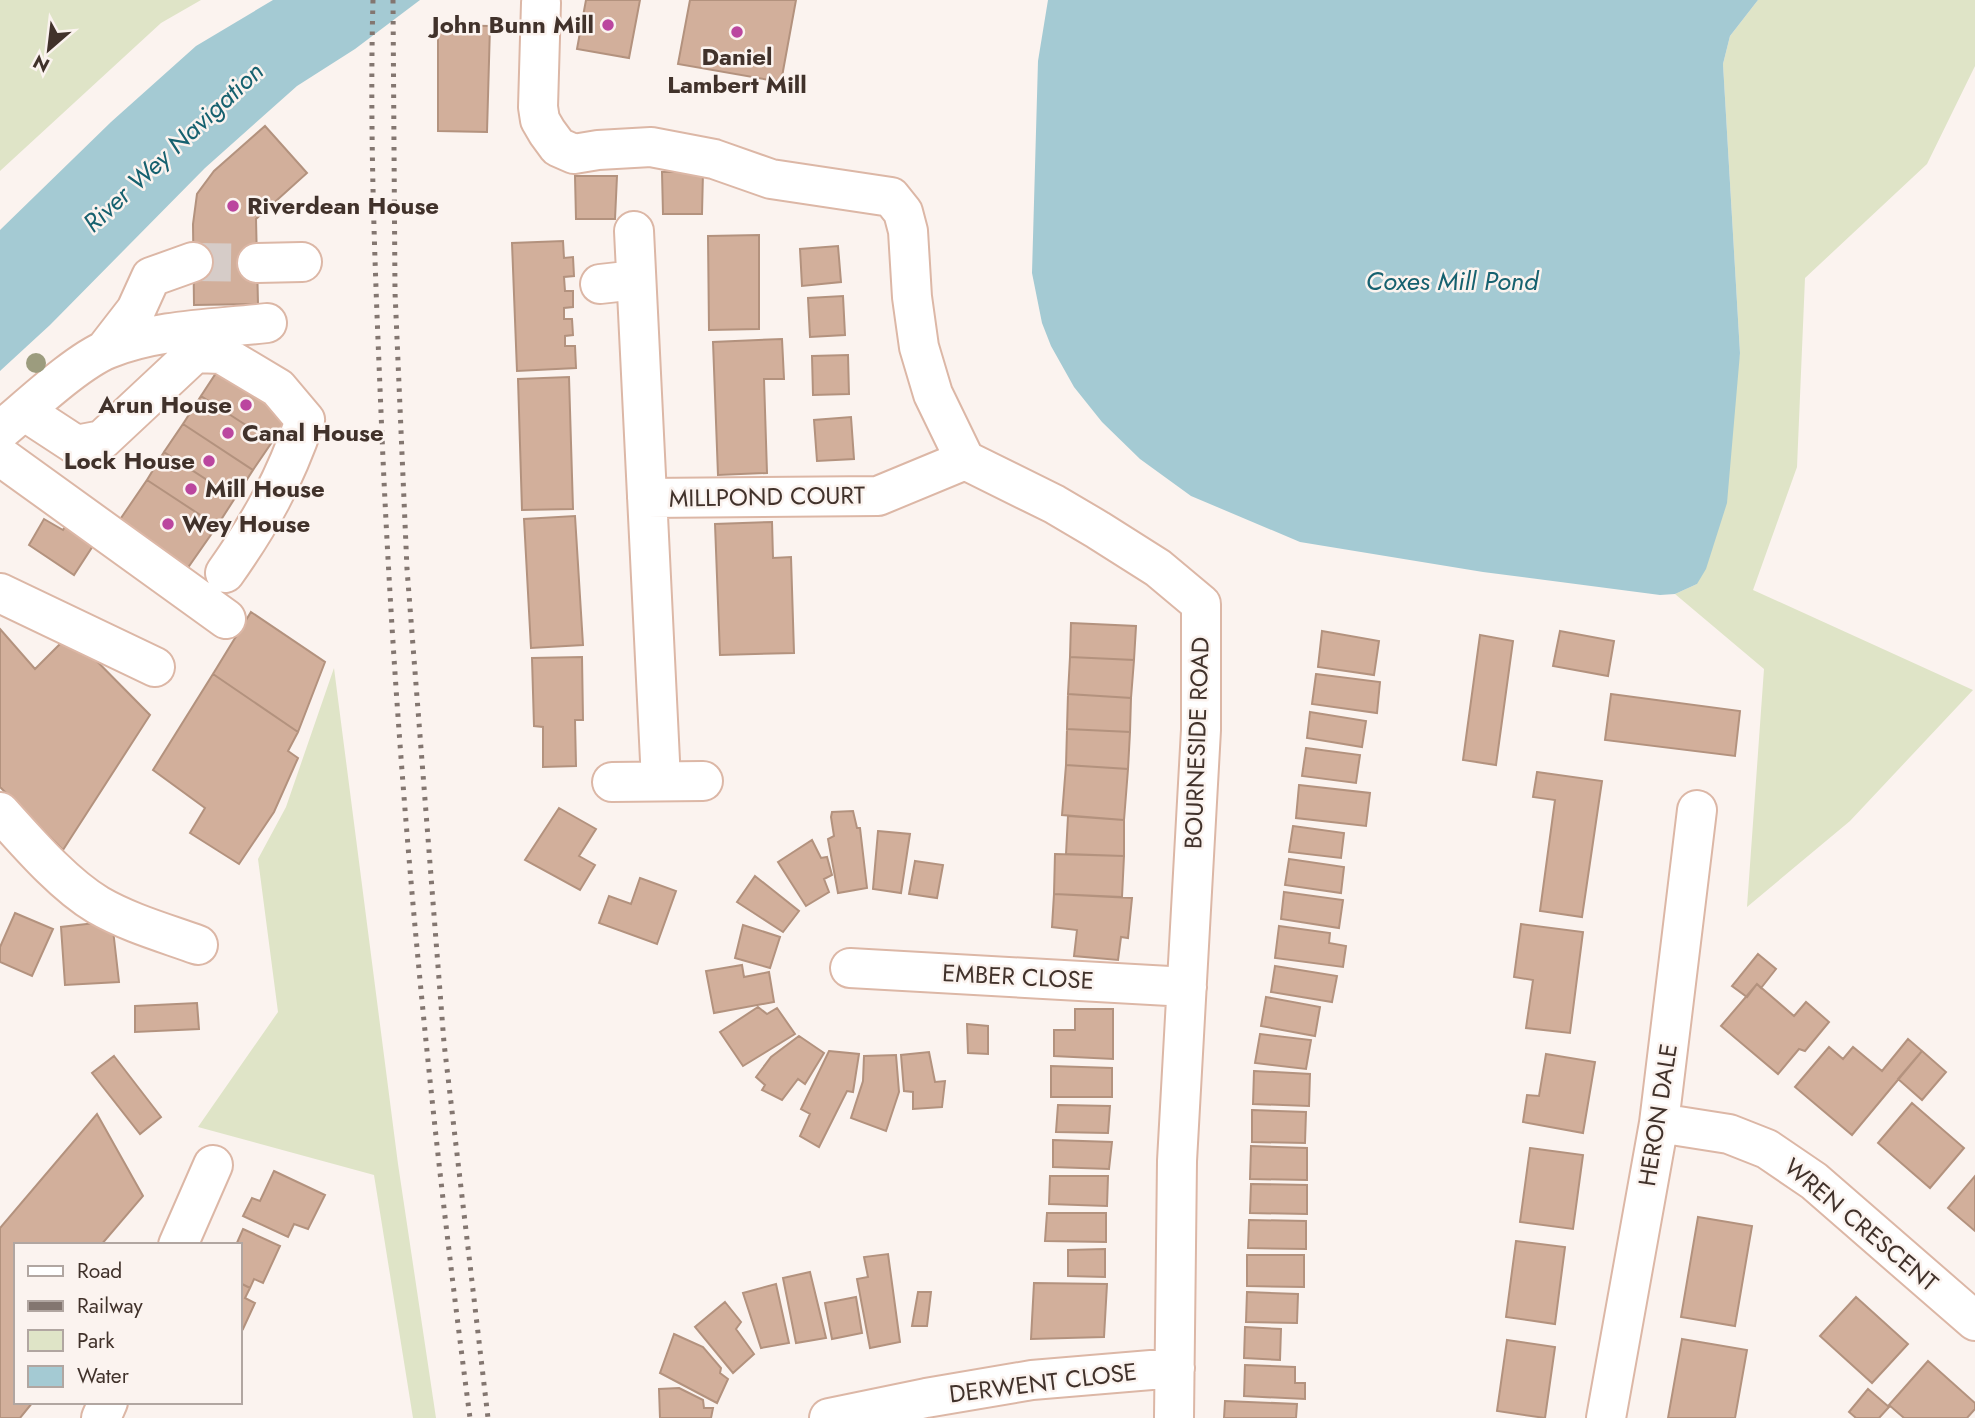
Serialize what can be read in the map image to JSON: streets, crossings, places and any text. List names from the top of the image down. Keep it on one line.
{"streets":{"street":["MILLPOND COURT","BOURNESIDE ROAD","EMBER CLOSE","HERON DALE","WREN CRESCENT","DERWENT CLOSE"]},"crossings":[["MILLPOND COURT","BOURNESIDE ROAD"],["BOURNESIDE ROAD","EMBER CLOSE"],["BOURNESIDE ROAD","DERWENT CLOSE"],["HERON DALE","WREN CRESCENT"]],"water":["River Wey Navigation","Coxes Mill Pond"],"places":["John Bunn Mill","Daniel Lambert Mill","Riverdean House","Arun House","Canal House","Lock House","Mill House","Wey House"],"legend":["Road","Railway","Park","Water"],"north":"bottom left"}
